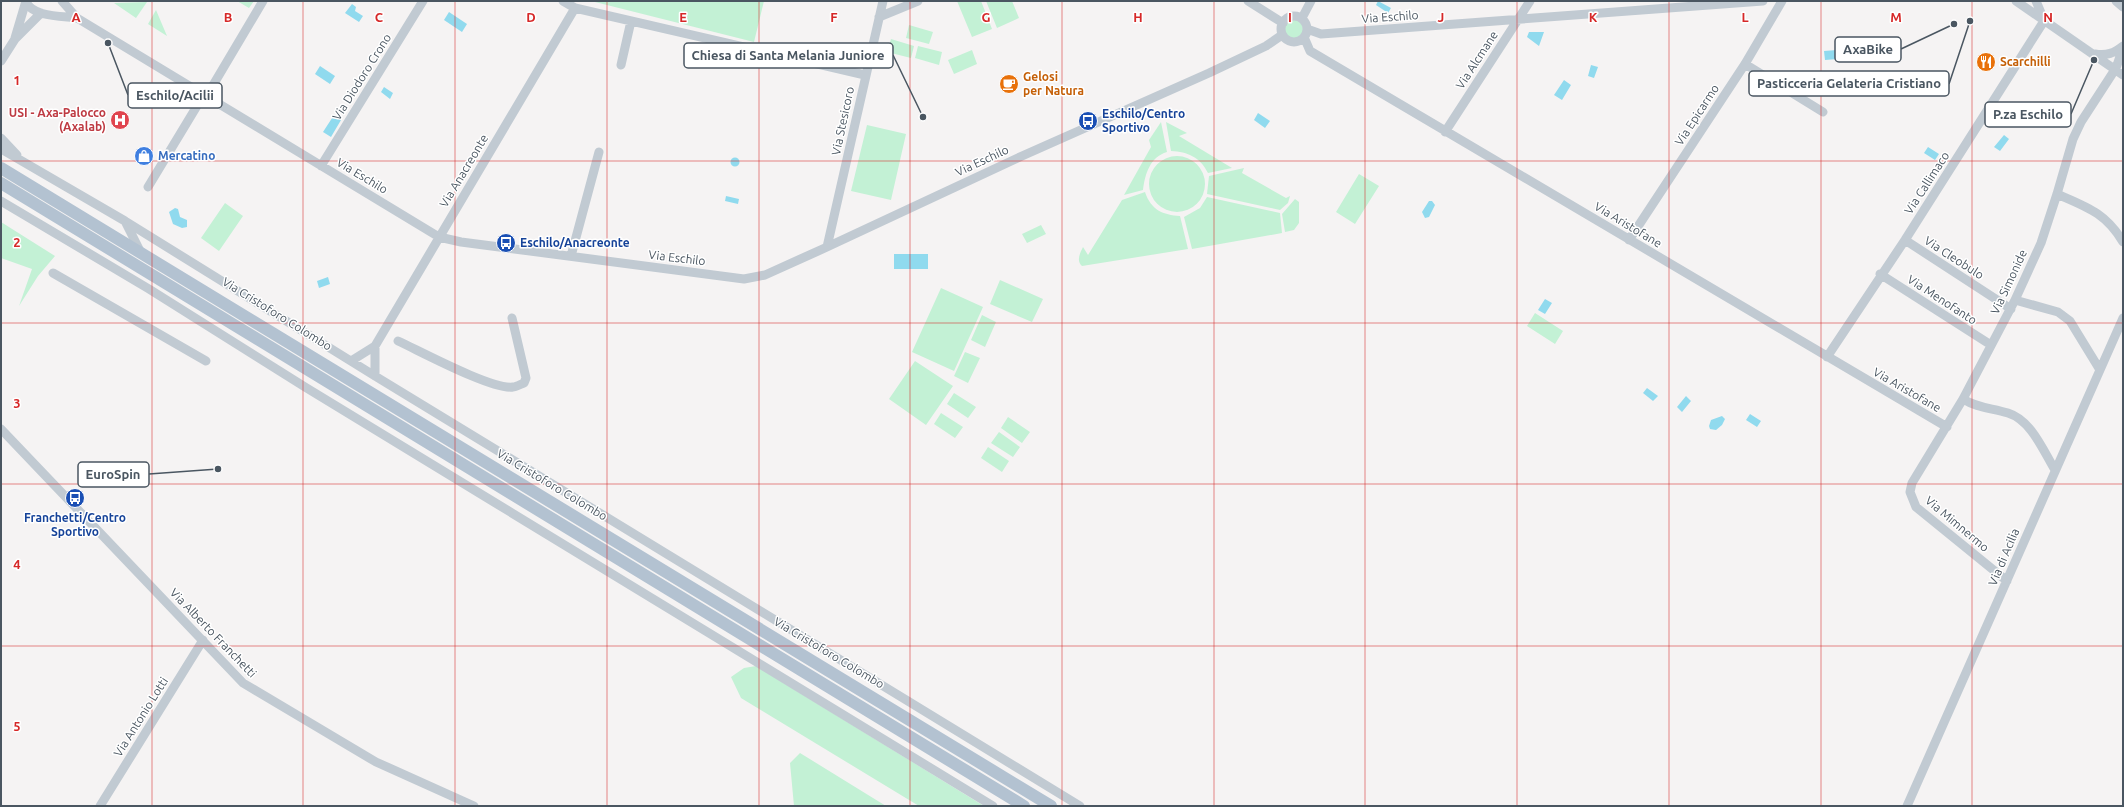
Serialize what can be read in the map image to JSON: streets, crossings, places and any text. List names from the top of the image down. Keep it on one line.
{"streets":{"main road":["Via Cristoforo Colombo"],"street":["Via Eschilo","Via Alcmane","Via Diodoro Crono","Via Epicarmo","Via Stesicoro","Via Anacreonte","Via Callimaco","Via Aristofane","Via Cleobulo","Via Simonide","Via Menofanto","Via Mimnermo","Via di Acilia","Via Alberto Franchetti","Via Antonio Lotti"]},"crossings":[["Via Eschilo","Via Alcmane"],["Via Eschilo","Via Diodoro Crono"],["Via Eschilo","Via Stesicoro"],["Via Eschilo","Via Anacreonte"],["Via Eschilo","Via Aristofane"],["Via Alcmane","Via Aristofane"],["Via Epicarmo","Via Aristofane"],["Via Anacreonte","Via Cristoforo Colombo"],["Via Callimaco","Via Aristofane"],["Via Callimaco","Via Cleobulo"],["Via Callimaco","Via Menofanto"],["Via Aristofane","Via Simonide"],["Via Cleobulo","Via Simonide"],["Via Simonide","Via Menofanto"],["Via Simonide","Via Mimnermo"],["Via Mimnermo","Via di Acilia"],["Via Alberto Franchetti","Via Antonio Lotti"]],"places":{"other":["Pasticceria Gelateria Cristiano","AxaBike","Eschilo/Acilii","P.za Eschilo","Chiesa di Santa Melania Juniore","EuroSpin"],"restaurant":["Scarchilli"],"cafe":["Gelosi per Natura"],"hospital":["USI - Axa-Palocco (Axalab)"],"bus stop":["Eschilo/Centro Sportivo","Eschilo/Anacreonte","Franchetti/Centro Sportivo"],"shop":["Mercatino"]},"grid":{"columns":["A","B","C","D","E","F","G","H","I","J","K","L","M","N"],"rows":["1","2","3","4","5"]}}
